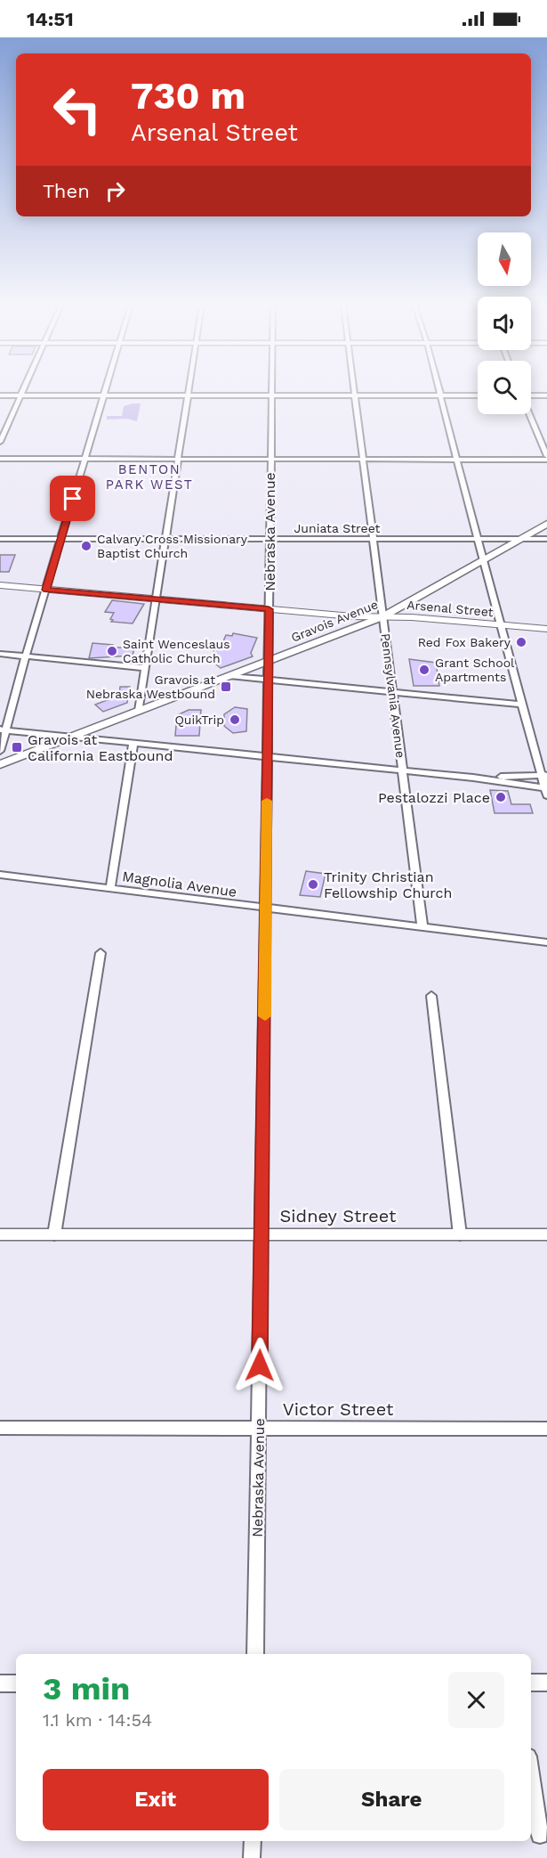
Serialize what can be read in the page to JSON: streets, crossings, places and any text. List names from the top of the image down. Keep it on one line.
{"streets":{"main road":["Arsenal Street","Gravois Avenue"],"street":["Juniata Street","Nebraska Avenue","Pennsylvania Avenue","Magnolia Avenue","Sidney Street","Victor Street"]},"crossings":[["Juniata Street","Nebraska Avenue"],["Juniata Street","Gravois Avenue"],["Juniata Street","Pennsylvania Avenue"],["Nebraska Avenue","Arsenal Street"],["Nebraska Avenue","Gravois Avenue"],["Nebraska Avenue","Magnolia Avenue"],["Nebraska Avenue","Sidney Street"],["Nebraska Avenue","Victor Street"],["Arsenal Street","Gravois Avenue"],["Arsenal Street","Pennsylvania Avenue"],["Gravois Avenue","Pennsylvania Avenue"],["Pennsylvania Avenue","Magnolia Avenue"]],"districts":["BENTON PARK WEST"],"places":{"other":["Calvary Cross Missionary Baptist Church","Red Fox Bakery","Saint Wenceslaus Catholic Church","Grant School Apartments","QuikTrip","Pestalozzi Place","Trinity Christian Fellowship Church"],"transit":["Gravois at Nebraska Westbound","Gravois at California Eastbound"]},"north":"bottom","page":{"status":"14:51","turn":["730 m","Arsenal Street"],"then":"Then","heading":["3 min","1.1 km · 14:54"],"buttons":["Exit","Share"]}}
